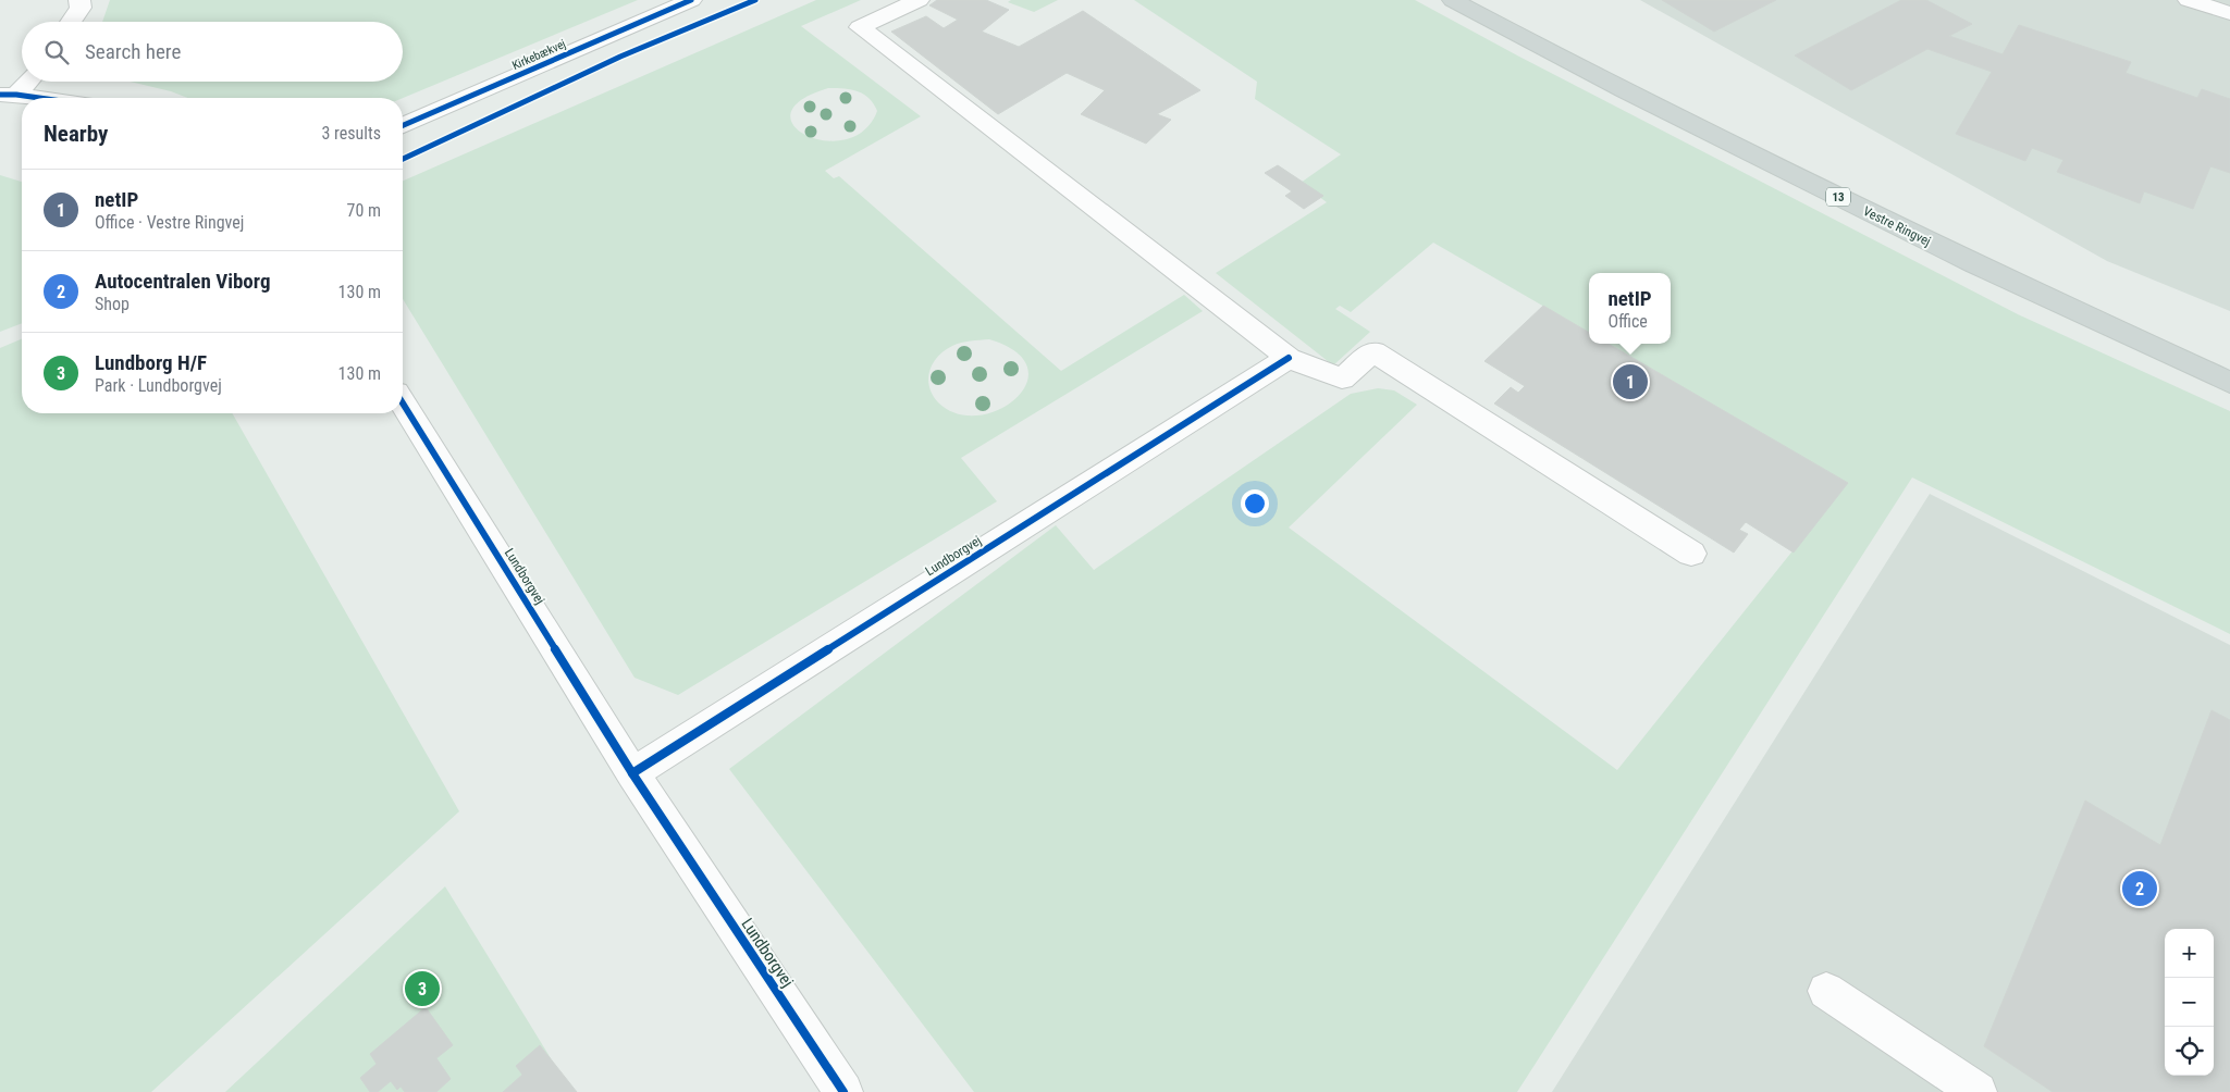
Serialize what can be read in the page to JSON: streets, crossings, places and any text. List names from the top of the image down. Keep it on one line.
{"streets":{"main road":["13","Vestre Ringvej"],"street":["Kirkebækvej","Lundborgvej"]},"page":{"search":"Search here","heading":["Nearby","3 results"],"list":[{"mark":"1","name":"netIP","note":"Office · Vestre Ringvej","value":"70 m"},{"mark":"2","name":"Autocentralen Viborg","note":"Shop","value":"130 m"},{"mark":"3","name":"Lundborg H/F","note":"Park · Lundborgvej","value":"130 m"}],"popup":["netIP","Office"],"pins":["1","2","3"],"map_buttons":["+","−"]}}
